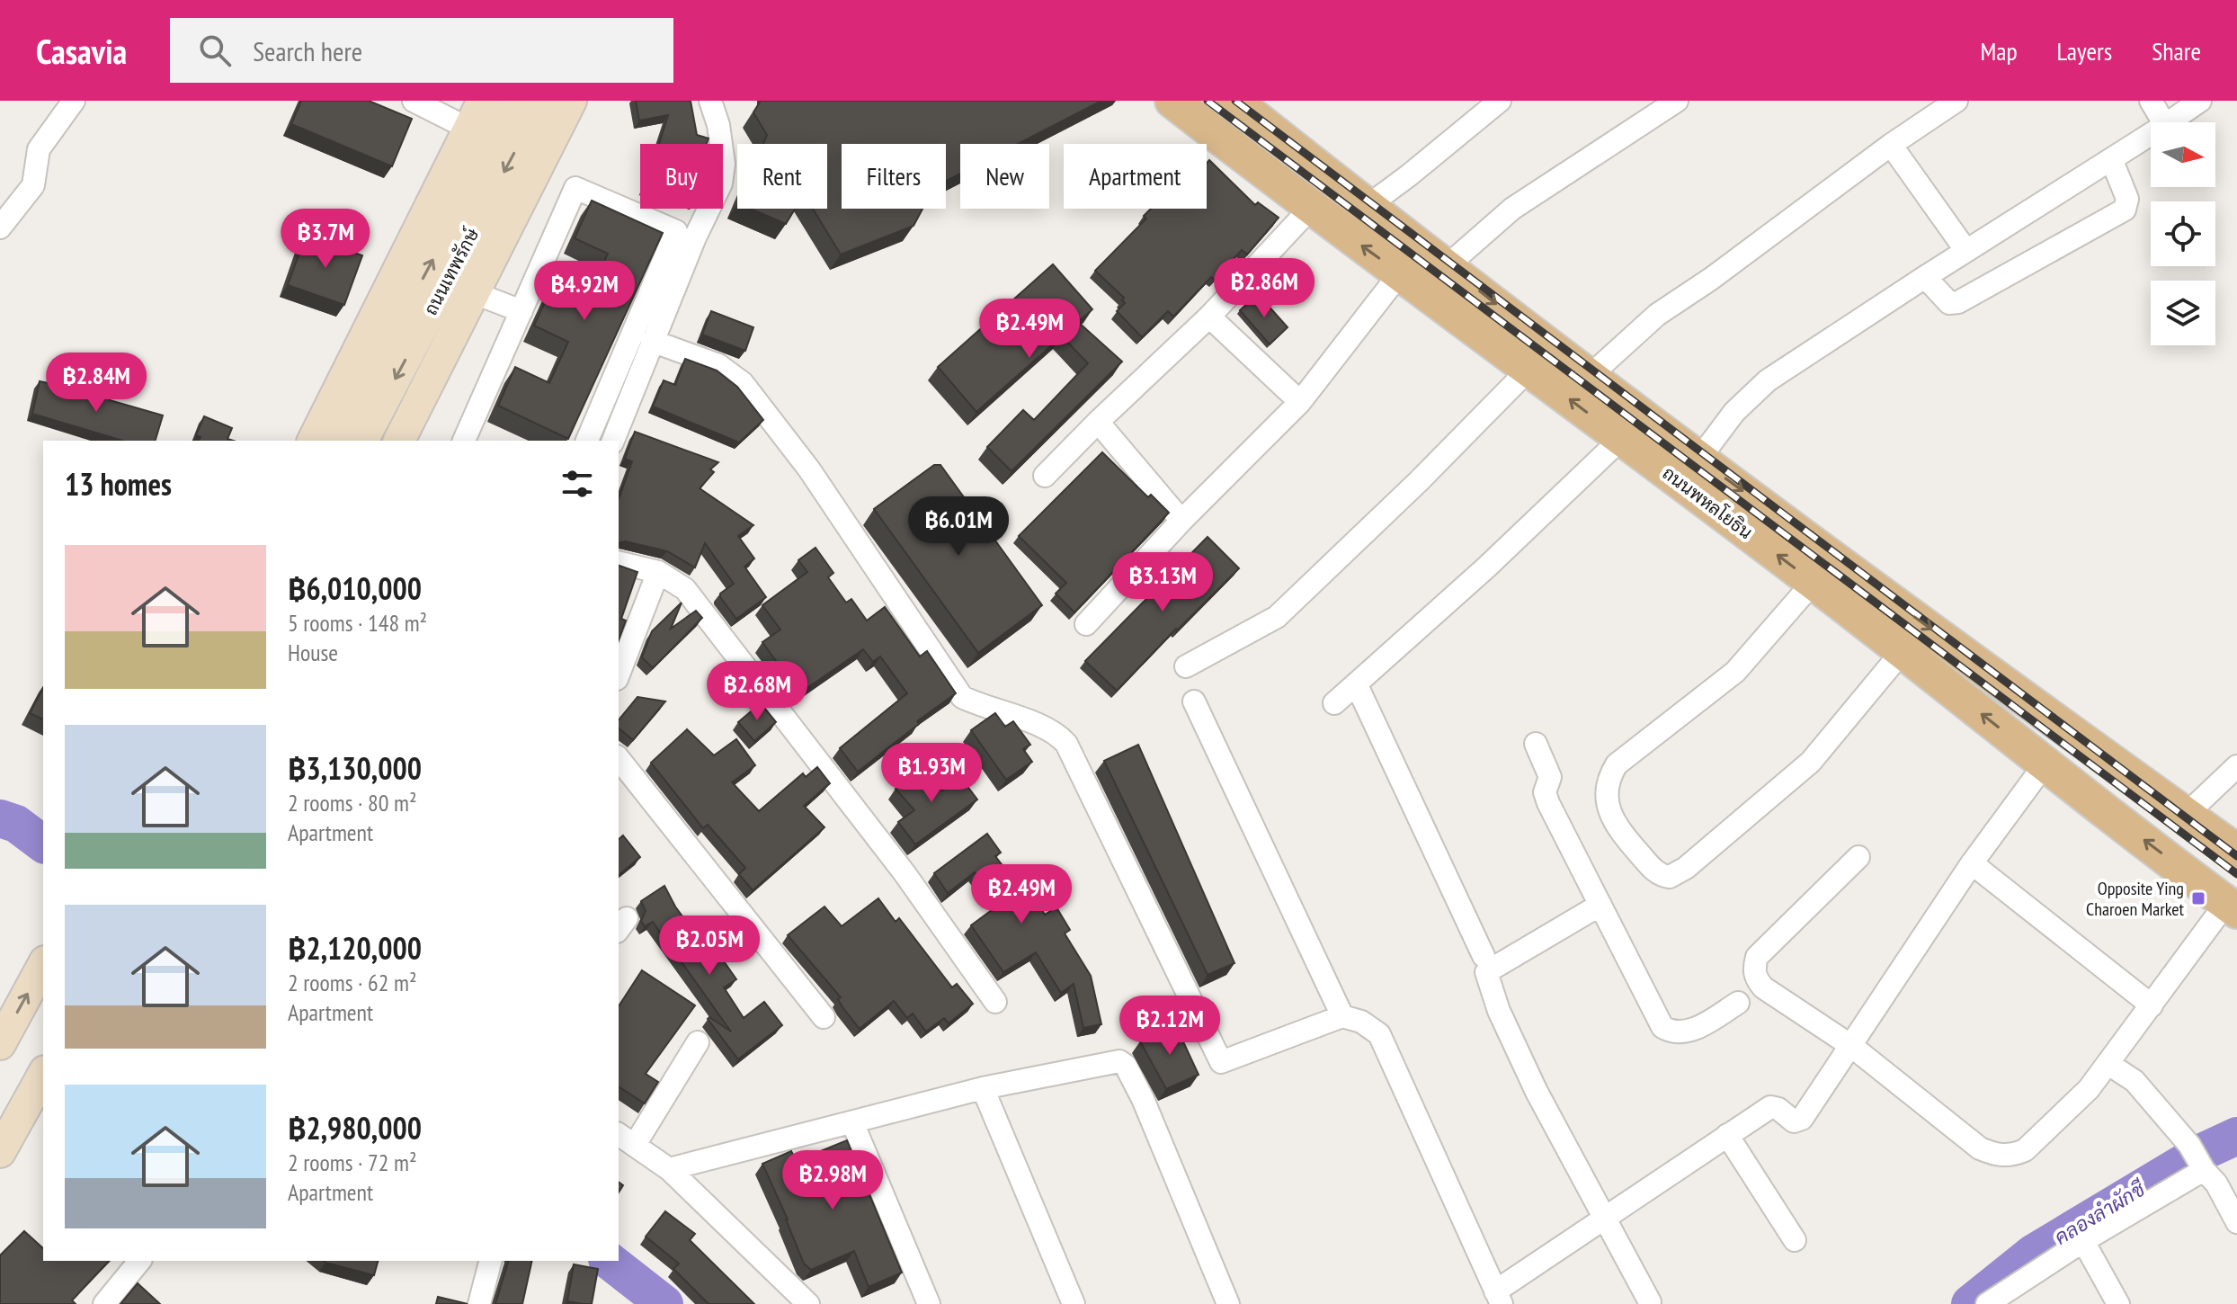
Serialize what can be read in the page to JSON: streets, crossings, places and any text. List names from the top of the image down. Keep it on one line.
{"streets":{"main road":["ถนนเทพรักษ์","ถนนพหลโยธิน"]},"water":["คลองลำผักชี"],"places":{"transit":["Opposite Ying Charoen Market"]},"north":"right","page":{"header":"Casavia","search":"Search here","nav":["Map","Layers","Share"],"chip":["Buy","Rent","Filters","New","Apartment"],"price":["฿3.7M","฿2.86M","฿4.92M","฿2.49M","฿2.84M","฿6.01M","฿3.13M","฿2.68M","฿1.93M","฿2.49M","฿2.05M","฿2.12M","฿2.98M"],"heading":"13 homes","list":[{"name":"฿6,010,000","note":"5 rooms · 148 m² · House"},{"name":"฿3,130,000","note":"2 rooms · 80 m² · Apartment"},{"name":"฿2,120,000","note":"2 rooms · 62 m² · Apartment"},{"name":"฿2,980,000","note":"2 rooms · 72 m² · Apartment"}]}}
